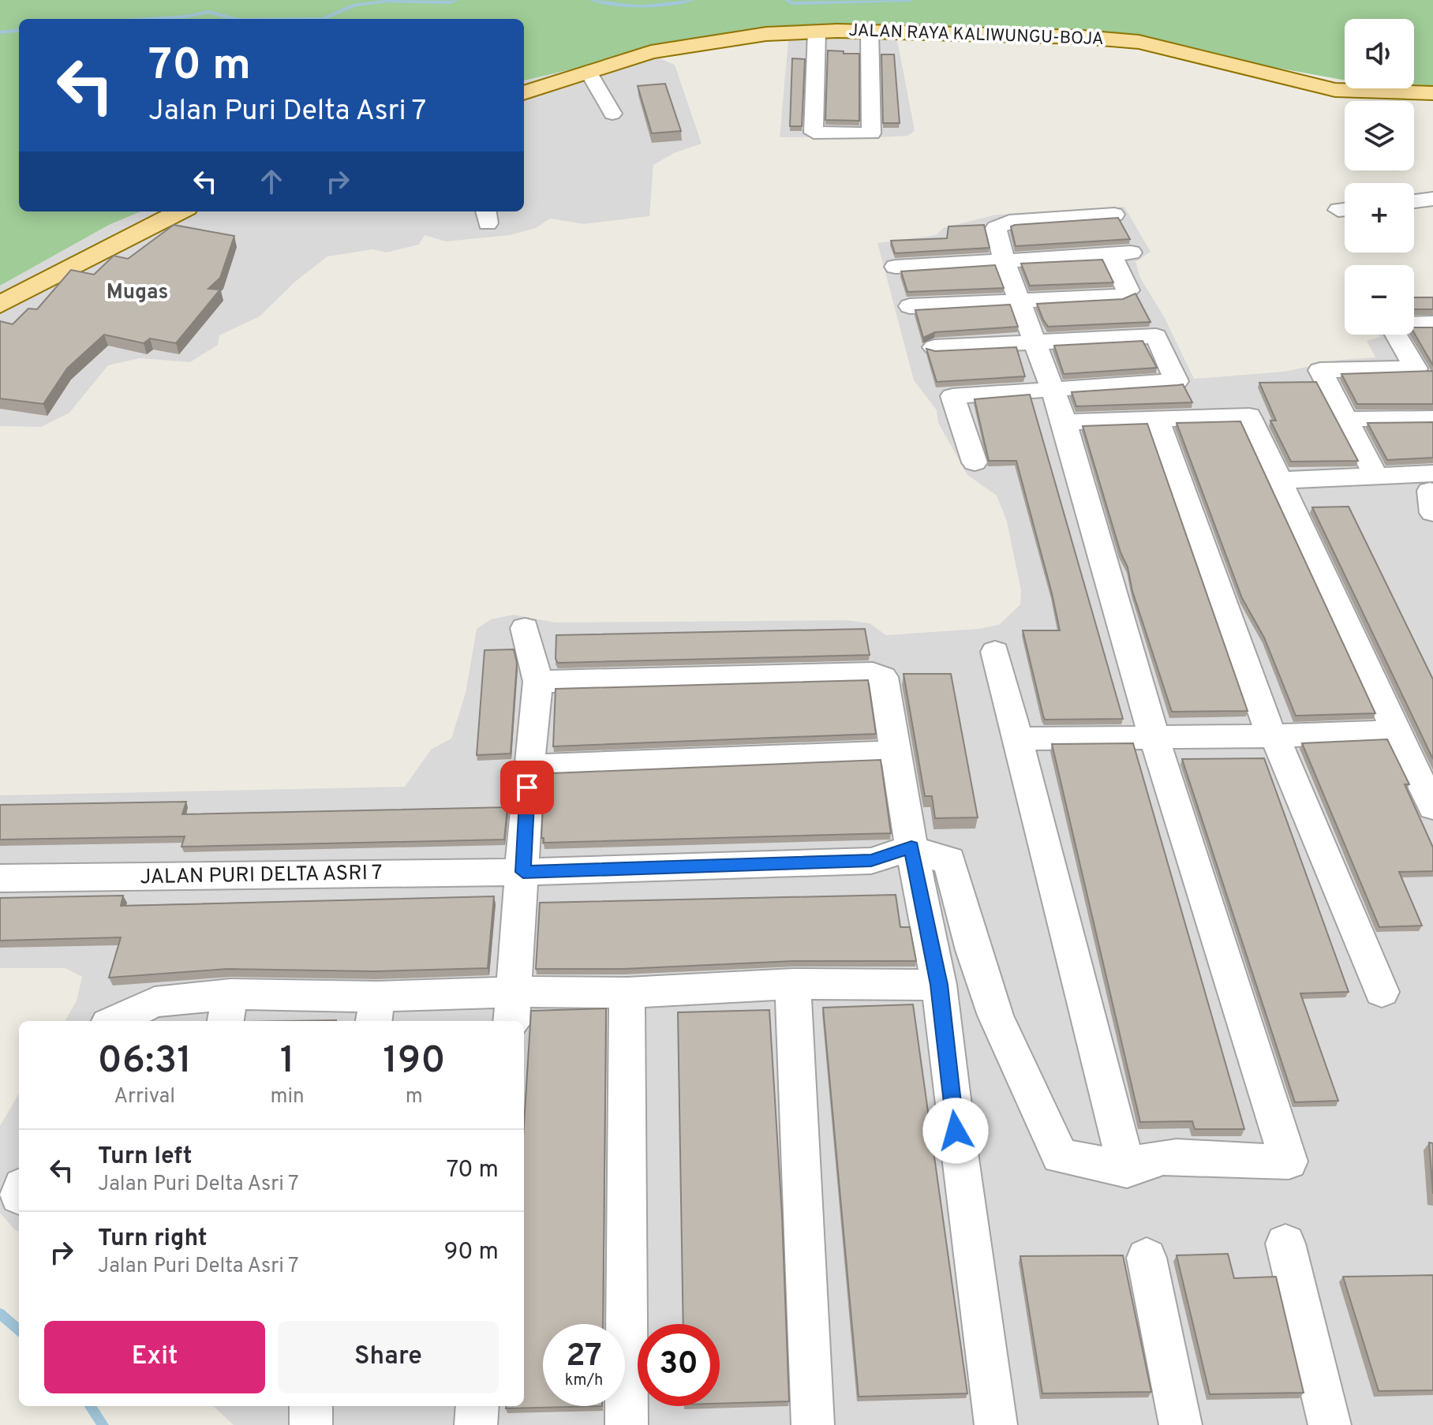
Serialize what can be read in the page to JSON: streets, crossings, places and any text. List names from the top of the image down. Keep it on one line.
{"streets":{"main road":["JALAN RAYA KALIWUNGU-BOJA"],"street":["JALAN PURI DELTA ASRI 7"]},"districts":["Mugas"],"page":{"map_buttons":["+","−"],"turn":["70 m","Jalan Puri Delta Asri 7"],"eta":["06:31","Arrival","1","min","190","m"],"list":[{"name":"Turn left","note":"Jalan Puri Delta Asri 7","value":"70 m"},{"name":"Turn right","note":"Jalan Puri Delta Asri 7","value":"90 m"}],"buttons":["Exit","Share"],"speed":"27 km/h","limit":"30"}}
